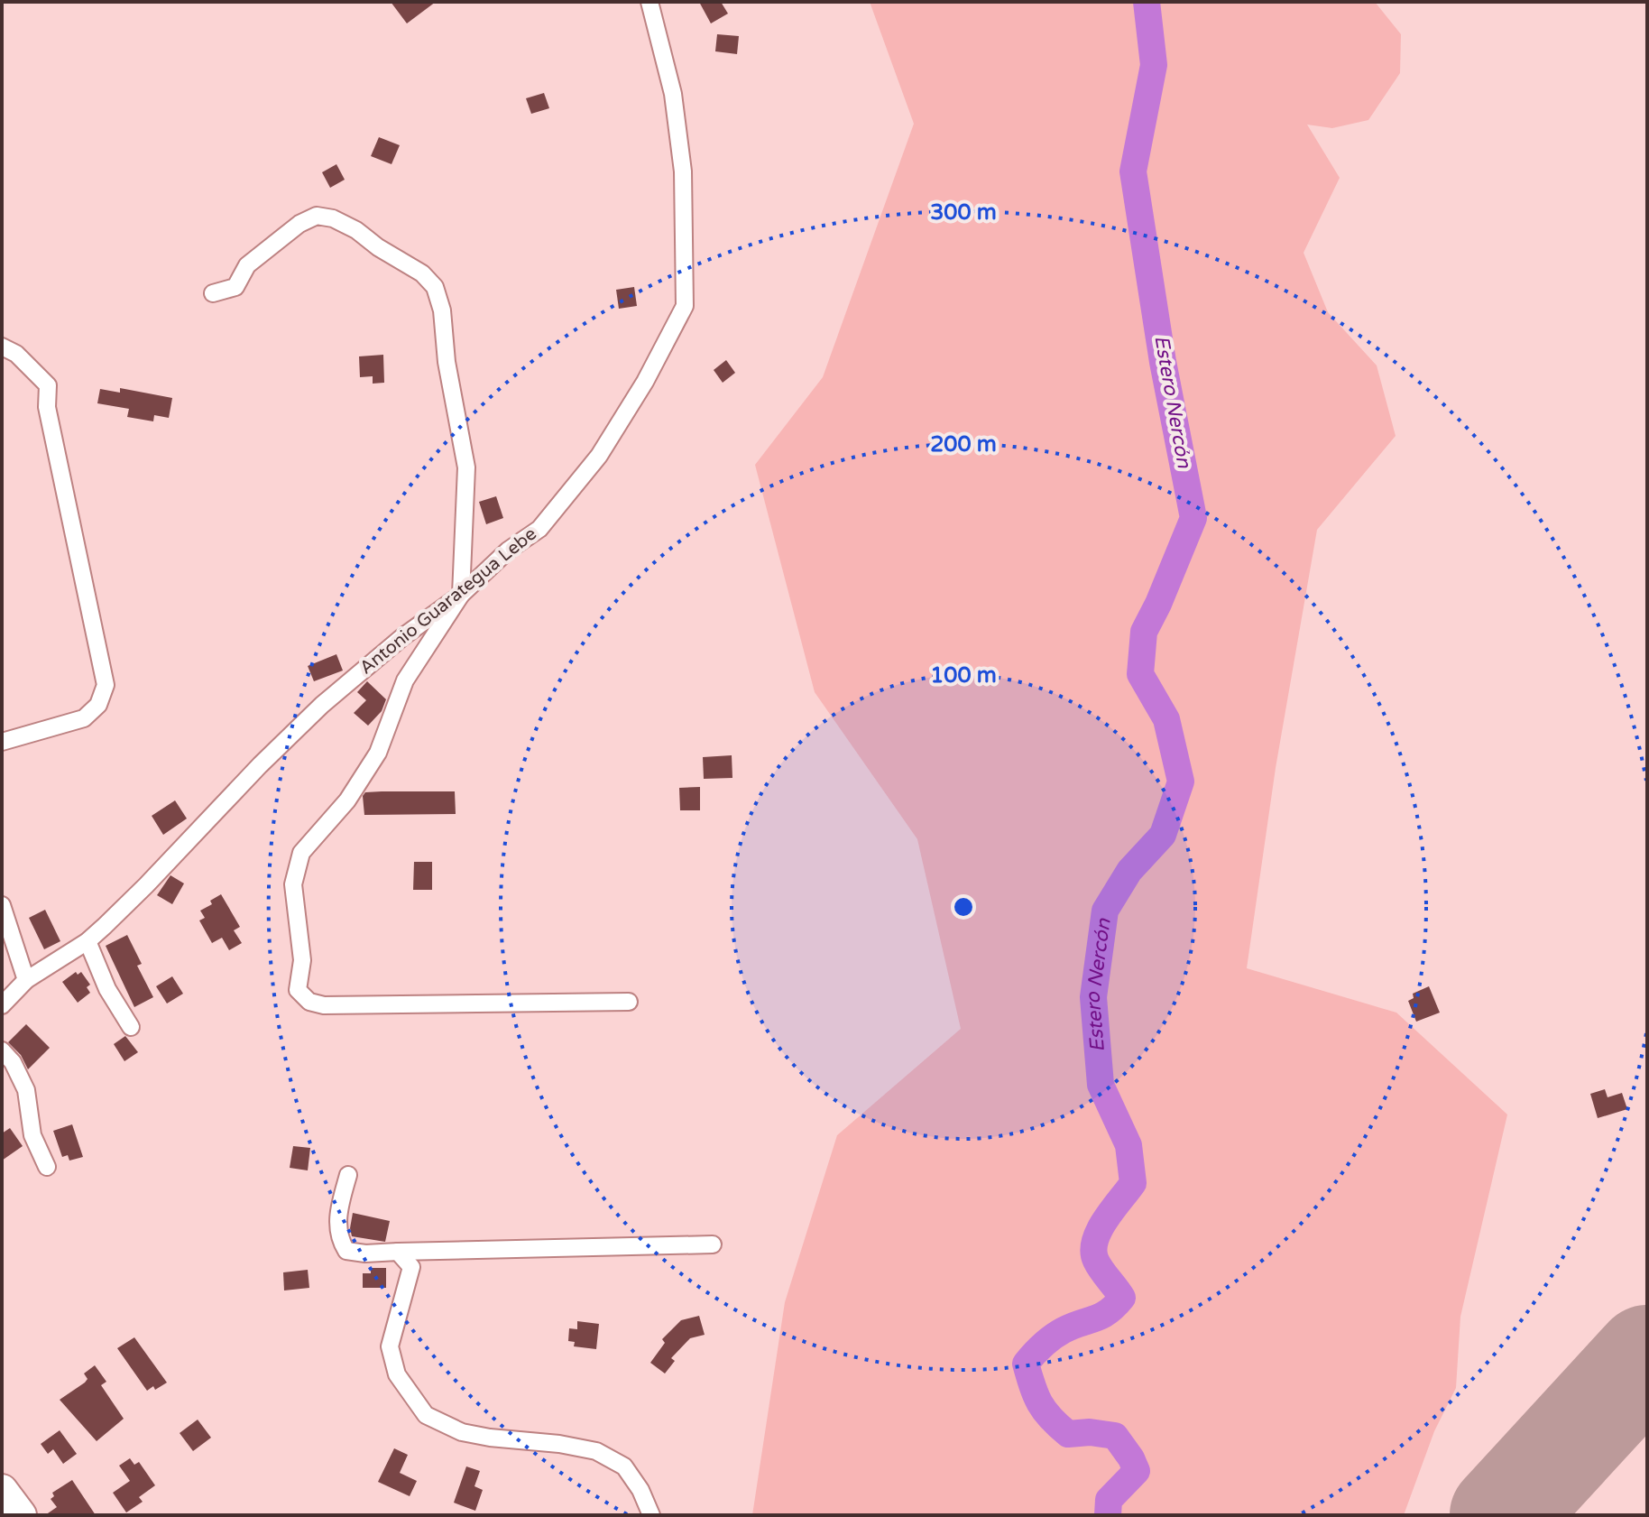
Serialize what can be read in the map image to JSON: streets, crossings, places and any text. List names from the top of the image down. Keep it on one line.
{"streets":{"street":["Antonio Guarategua Lebe"]},"water":["Estero Nercón"],"rings":["300 m","200 m","100 m"]}
